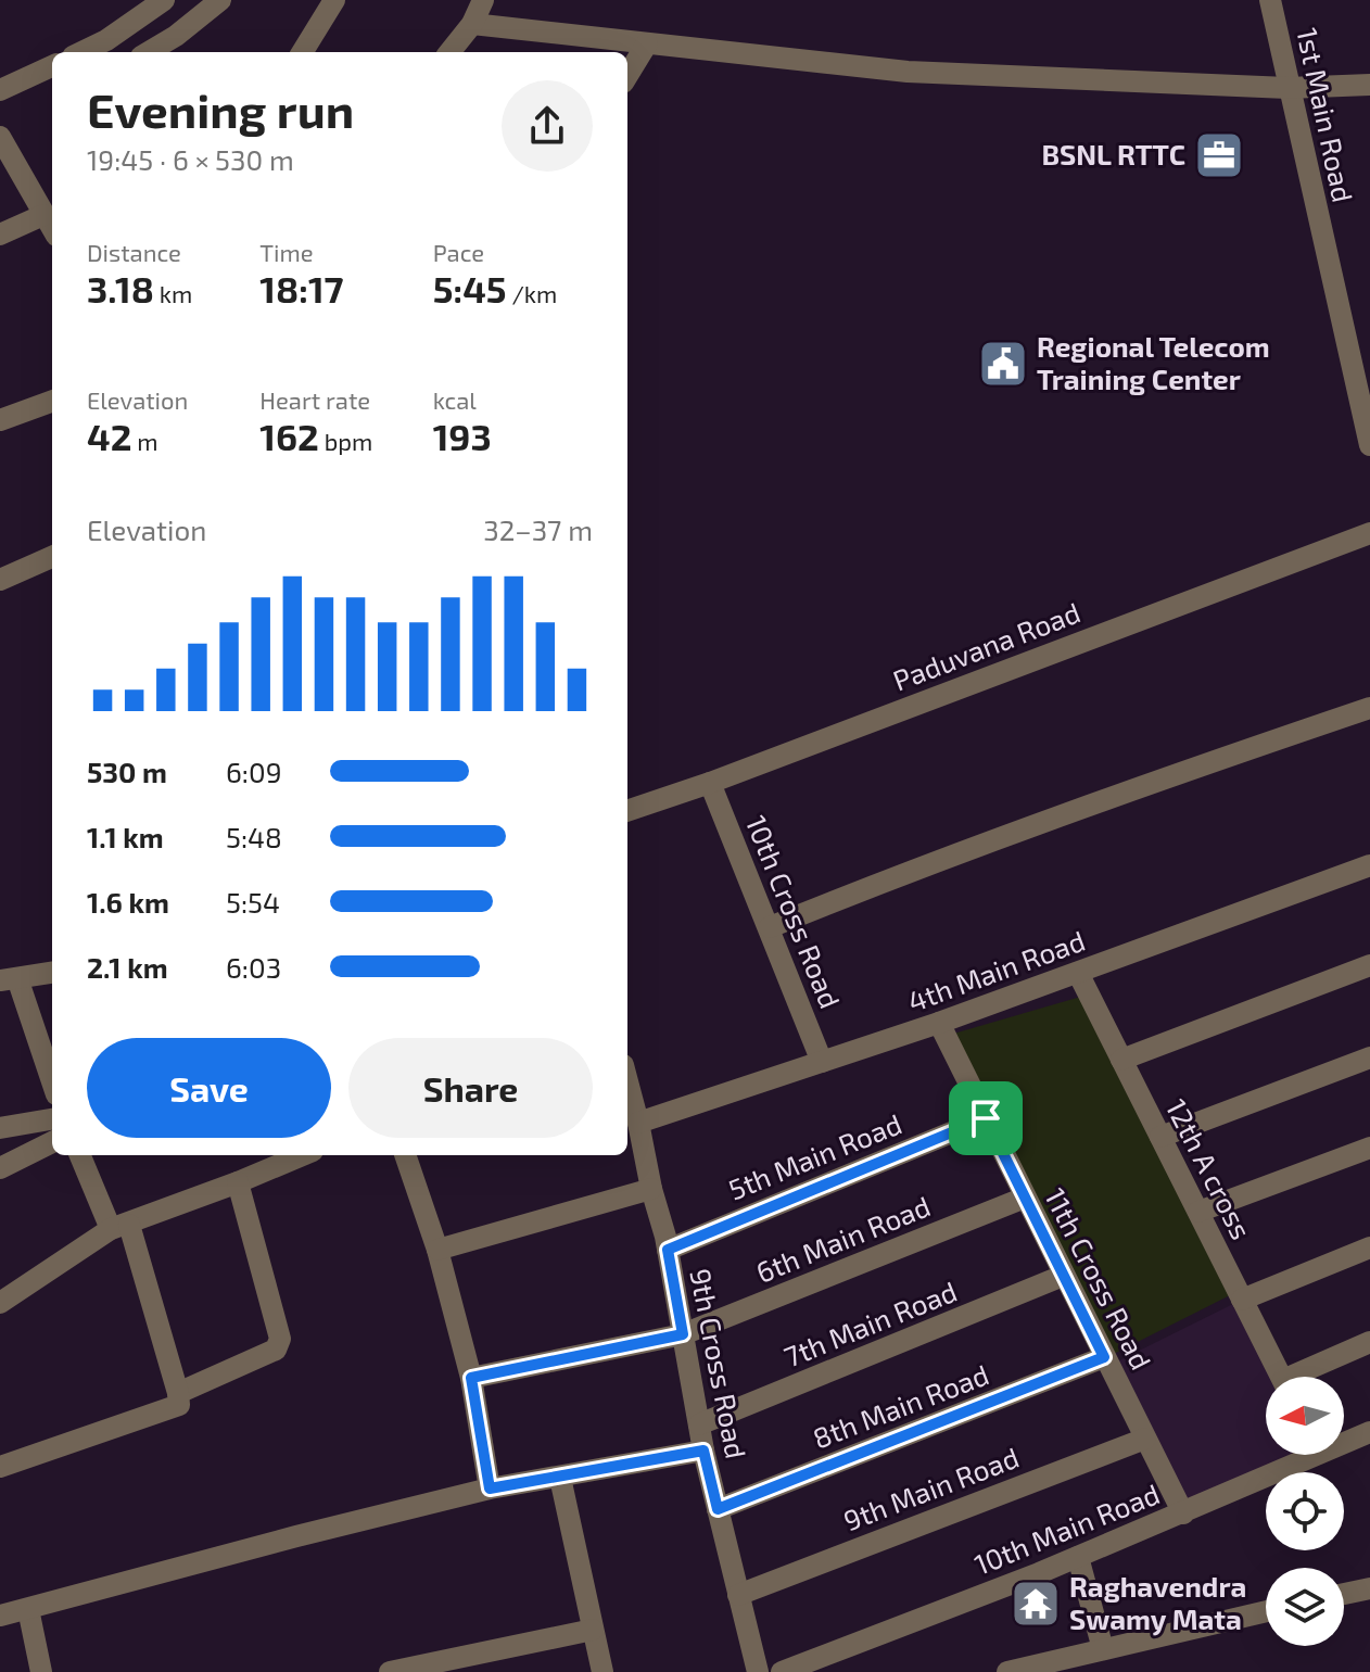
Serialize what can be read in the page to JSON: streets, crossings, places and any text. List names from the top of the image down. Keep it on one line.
{"streets":{"street":["1st Main Road","Paduvana Road","10th Cross Road","4th Main Road","5th Main Road","12th A cross","6th Main Road","11th Cross Road","7th Main Road","9th Cross Road","8th Main Road","9th Main Road","10th Main Road"]},"crossings":[["Paduvana Road","10th Cross Road"],["10th Cross Road","4th Main Road"],["4th Main Road","12th A cross"],["4th Main Road","11th Cross Road"],["4th Main Road","9th Cross Road"],["5th Main Road","11th Cross Road"],["5th Main Road","9th Cross Road"],["6th Main Road","11th Cross Road"],["6th Main Road","9th Cross Road"],["11th Cross Road","7th Main Road"],["11th Cross Road","8th Main Road"],["11th Cross Road","9th Main Road"],["11th Cross Road","10th Main Road"],["7th Main Road","9th Cross Road"],["9th Cross Road","8th Main Road"],["9th Cross Road","9th Main Road"]],"places":{"office":["BSNL RTTC"],"public building":["Regional Telecom Training Center"],"temple":["Raghavendra Swamy Mata"]},"north":"left","page":{"heading":["Evening run","19:45 · 6 × 530 m"],"stats":[["Distance","3.18 km"],["Time","18:17"],["Pace","5:45 /km"],["Elevation","42 m"],["Heart rate","162 bpm"],["kcal","193"]],"chart":["Elevation","32–37 m"],"list":[{"name":"530 m","note":"6:09"},{"name":"1.1 km","note":"5:48"},{"name":"1.6 km","note":"5:54"},{"name":"2.1 km","note":"6:03"}],"buttons":["Save","Share"]}}
